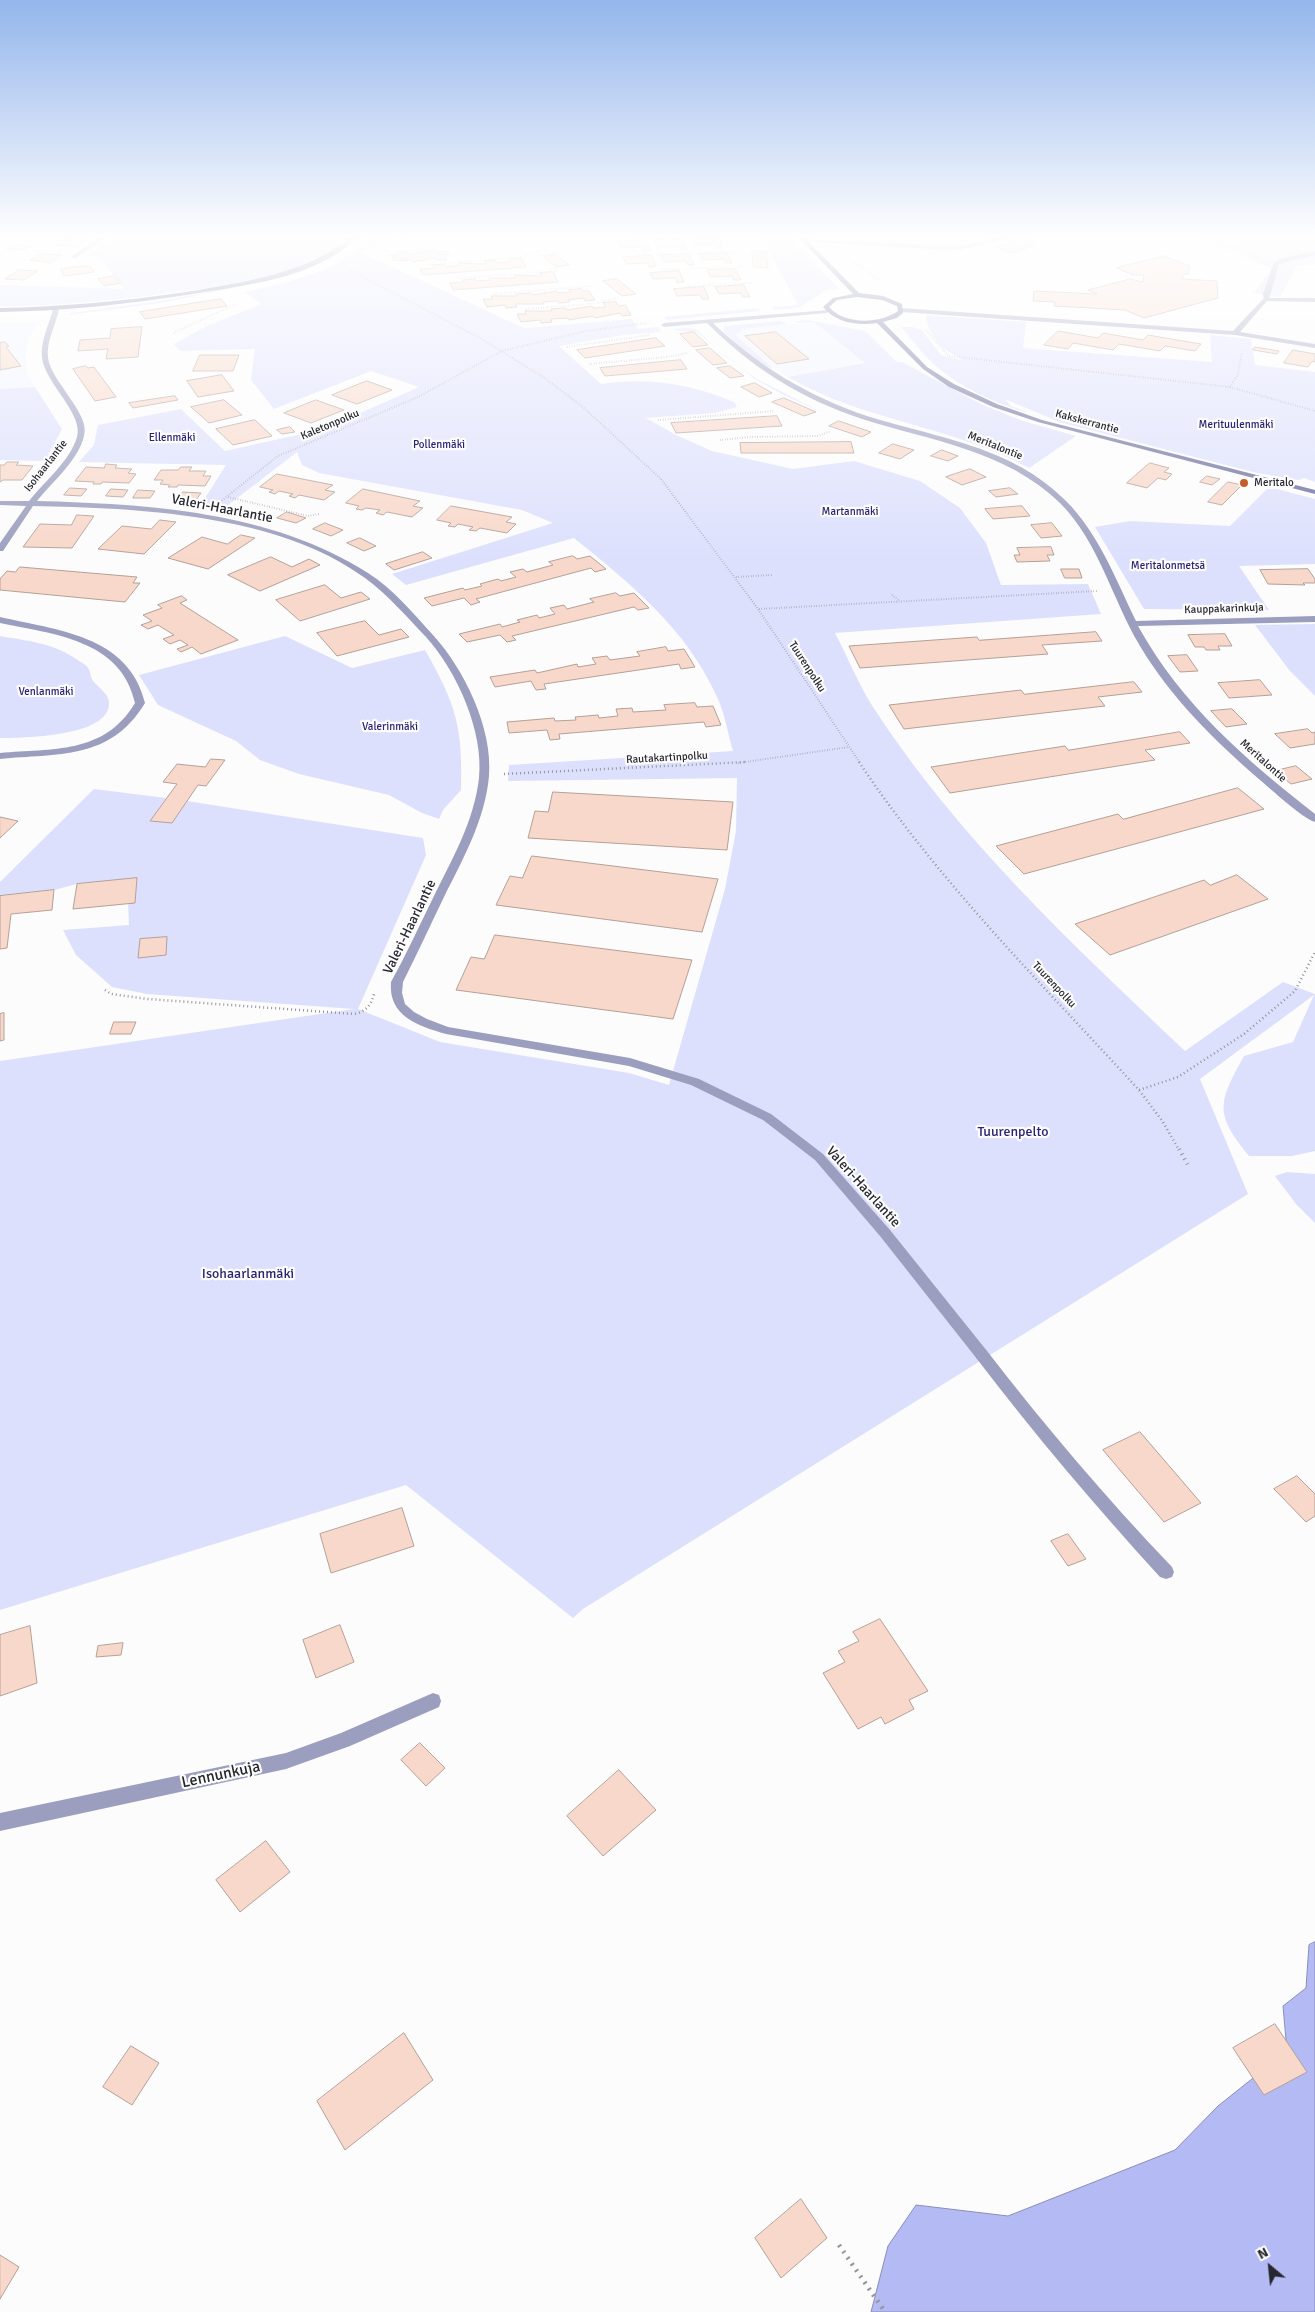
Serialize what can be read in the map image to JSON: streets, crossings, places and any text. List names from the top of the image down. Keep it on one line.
{"streets":{"street":["Kakskerrantie","Meritalontie","Isohaarlantie","Valeri-Haarlantie","Kauppakarinkuja","Lennunkuja"],"path":["Kaletonpolku","Tuurenpolku","Rautakartinpolku"]},"crossings":[["Kaletonpolku","Tuurenpolku"],["Meritalontie","Kauppakarinkuja"],["Isohaarlantie","Valeri-Haarlantie"],["Tuurenpolku","Rautakartinpolku"]],"parks":["Merituulenmäki","Ellenmäki","Pollenmäki","Martanmäki","Meritalonmetsä","Venlanmäki","Valerinmäki","Tuurenpelto","Isohaarlanmäki"],"places":["Meritalo"],"north":"top left"}
